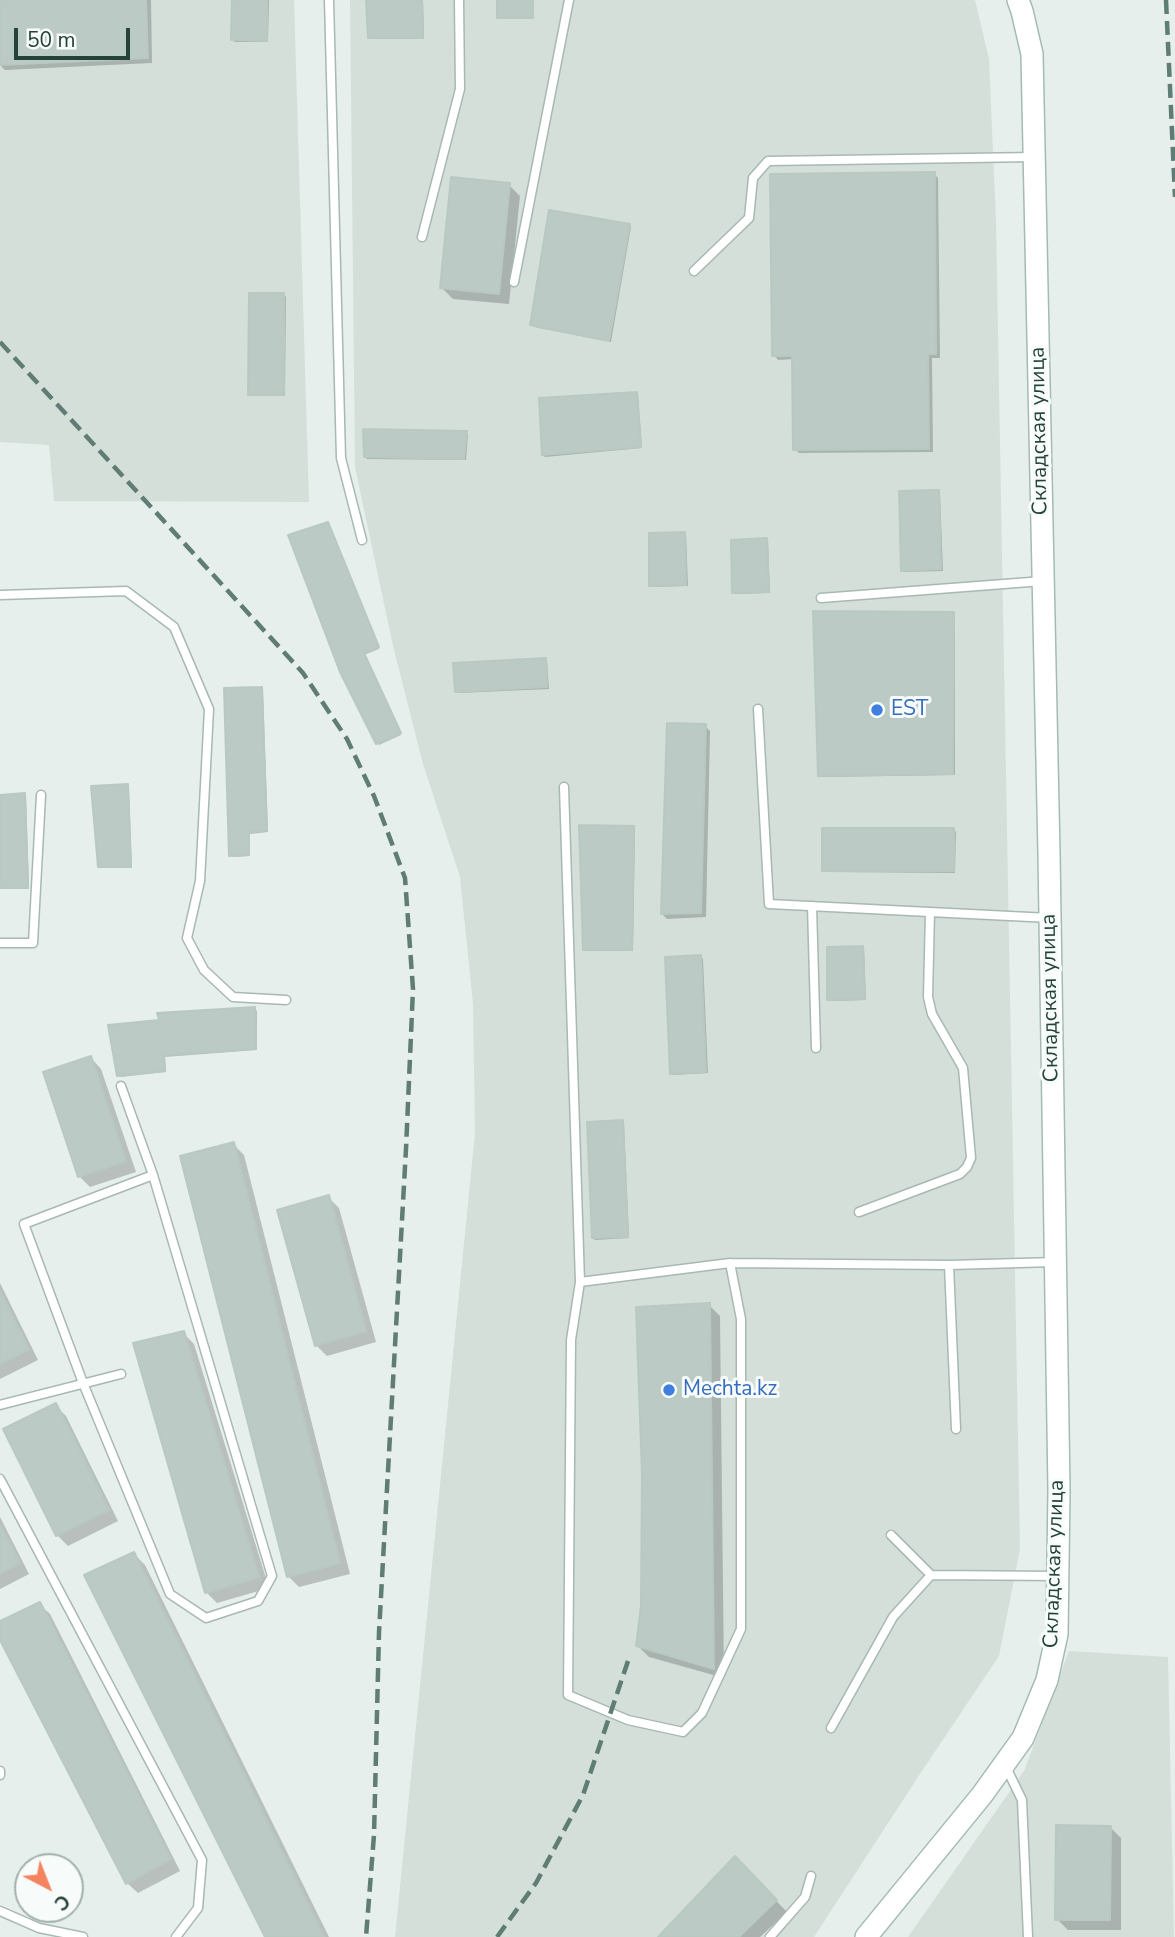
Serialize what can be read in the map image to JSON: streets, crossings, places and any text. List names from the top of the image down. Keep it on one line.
{"streets":{"main road":["Складская улица"]},"places":["EST","Mechta.kz"],"scale_bar":"50 m","north":"bottom right"}
